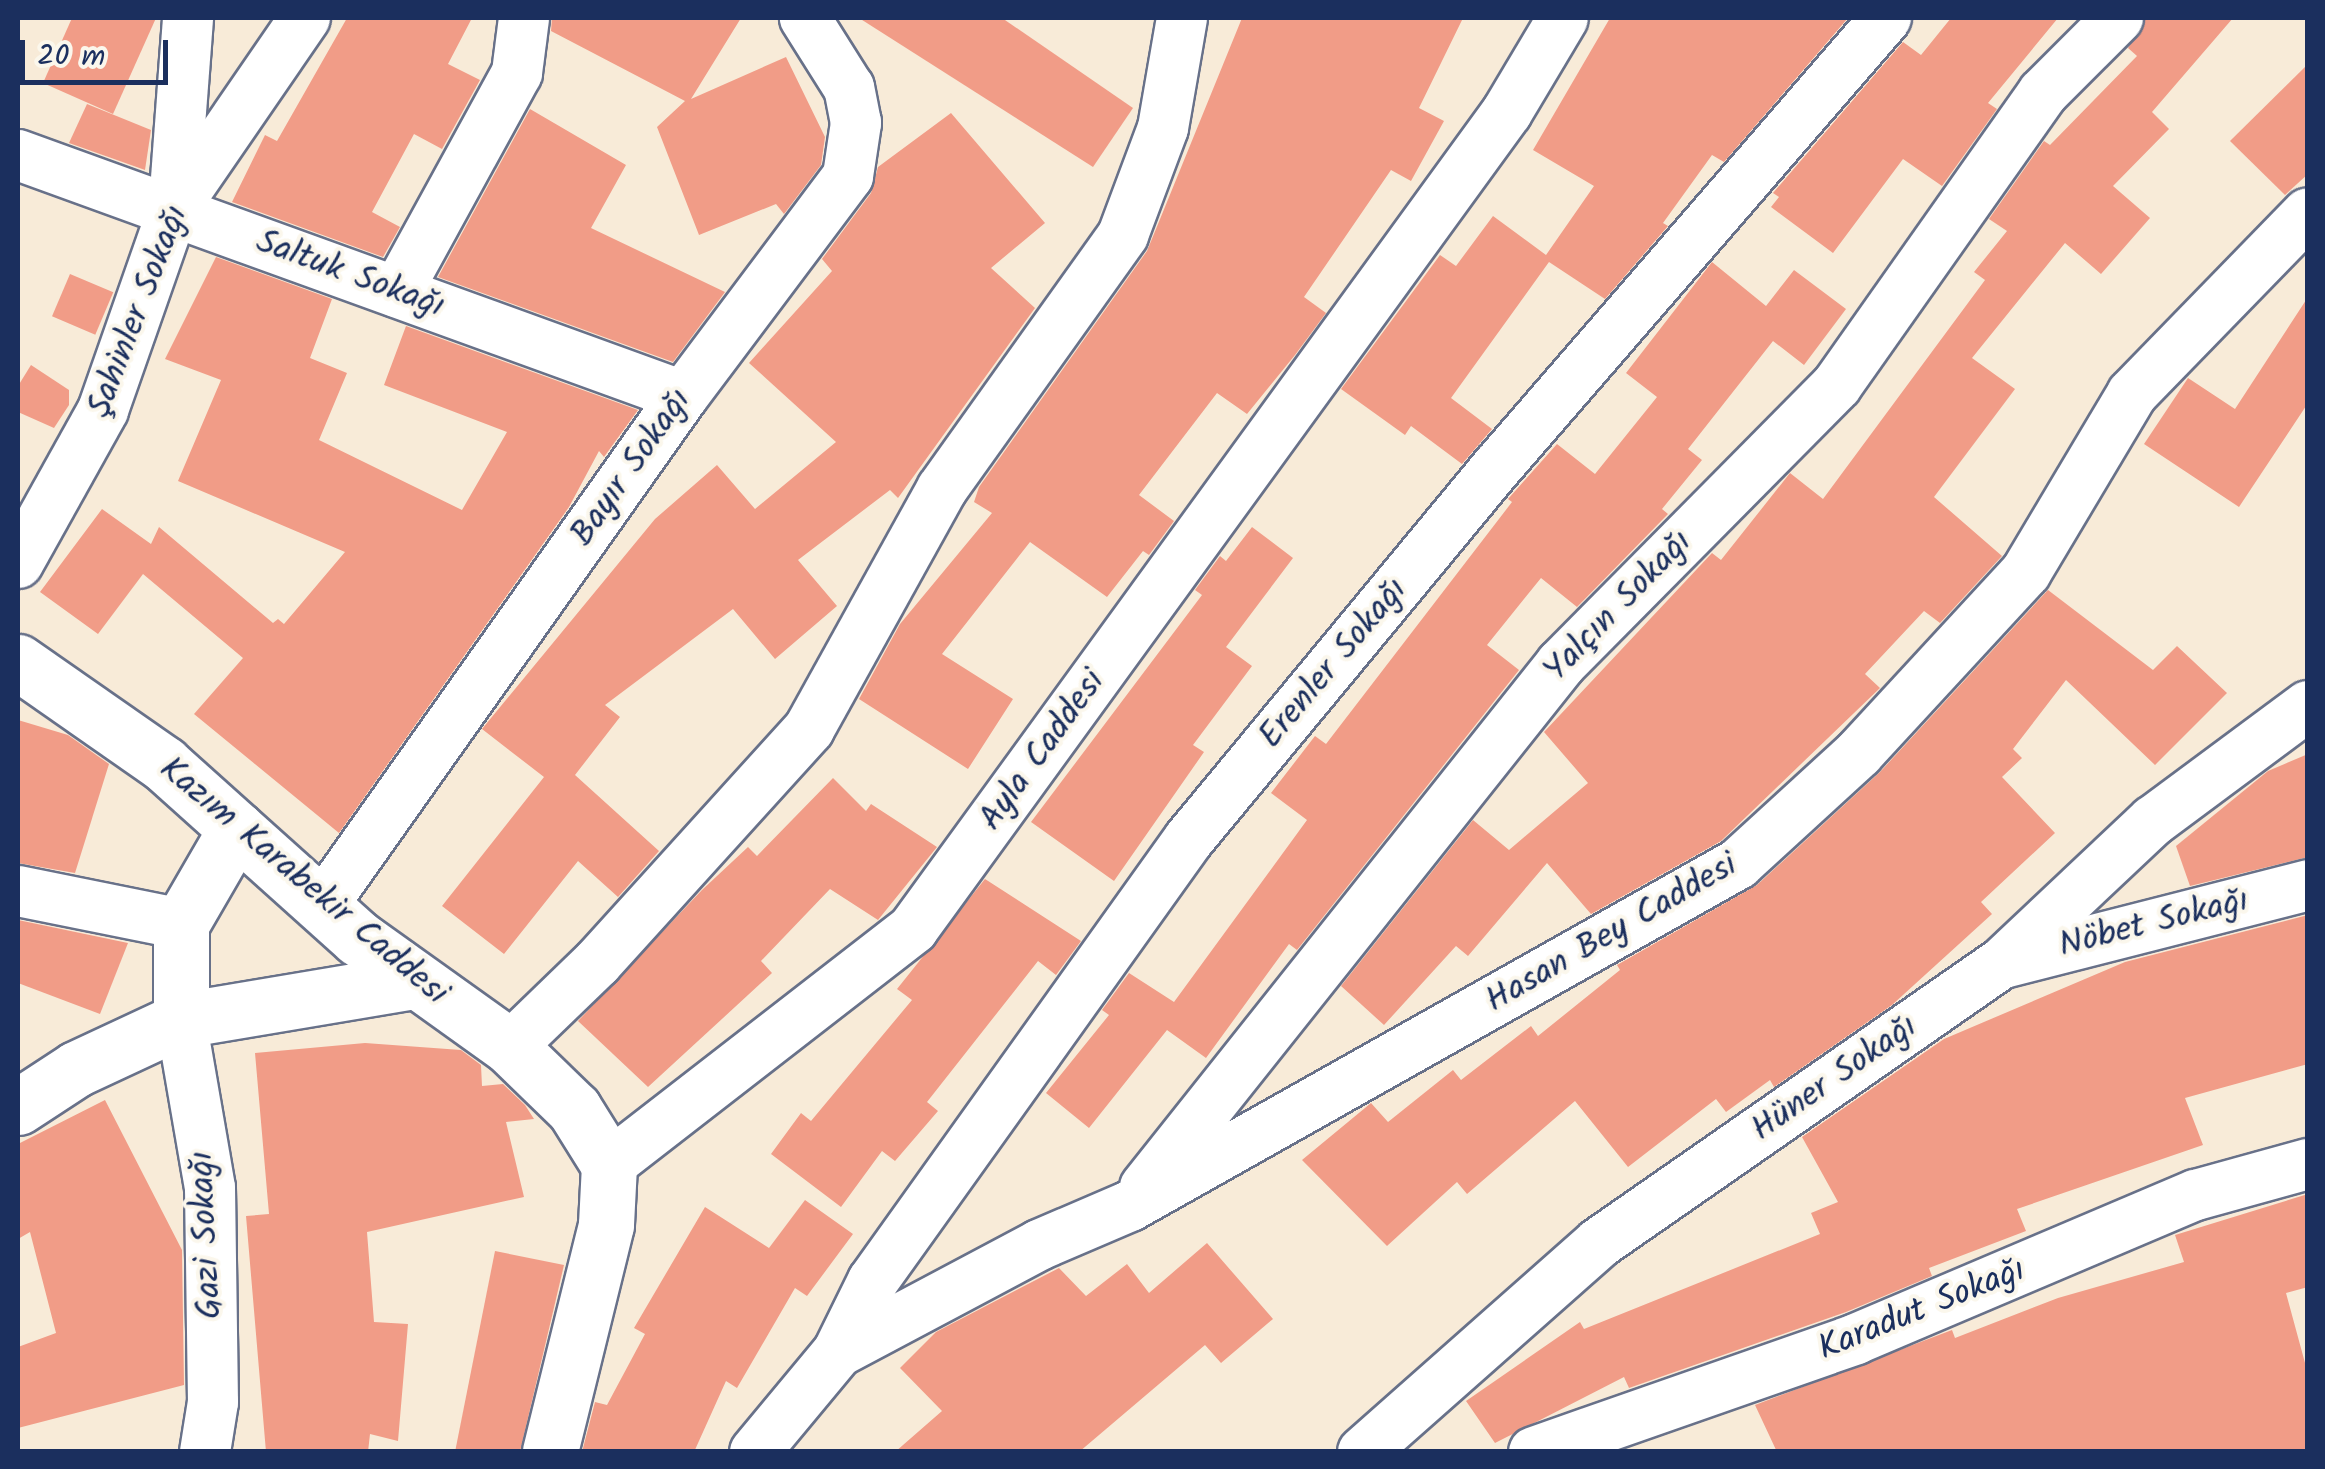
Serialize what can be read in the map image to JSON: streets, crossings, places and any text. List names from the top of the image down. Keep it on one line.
{"streets":{"street":["Saltuk Sokağı","Şahinler Sokağı","Bayır Sokağı","Yalçın Sokağı","Erenler Sokağı","Ayla Caddesi","Kazım Karabekir Caddesi","Nöbet Sokağı","Hasan Bey Caddesi","Hüner Sokağı","Gazi Sokağı","Karadut Sokağı"]},"crossings":[["Saltuk Sokağı","Şahinler Sokağı"],["Saltuk Sokağı","Bayır Sokağı"],["Bayır Sokağı","Kazım Karabekir Caddesi"],["Yalçın Sokağı","Erenler Sokağı"],["Yalçın Sokağı","Hasan Bey Caddesi"],["Erenler Sokağı","Hasan Bey Caddesi"],["Ayla Caddesi","Kazım Karabekir Caddesi"],["Nöbet Sokağı","Hüner Sokağı"]],"scale_bar":"20 m"}
